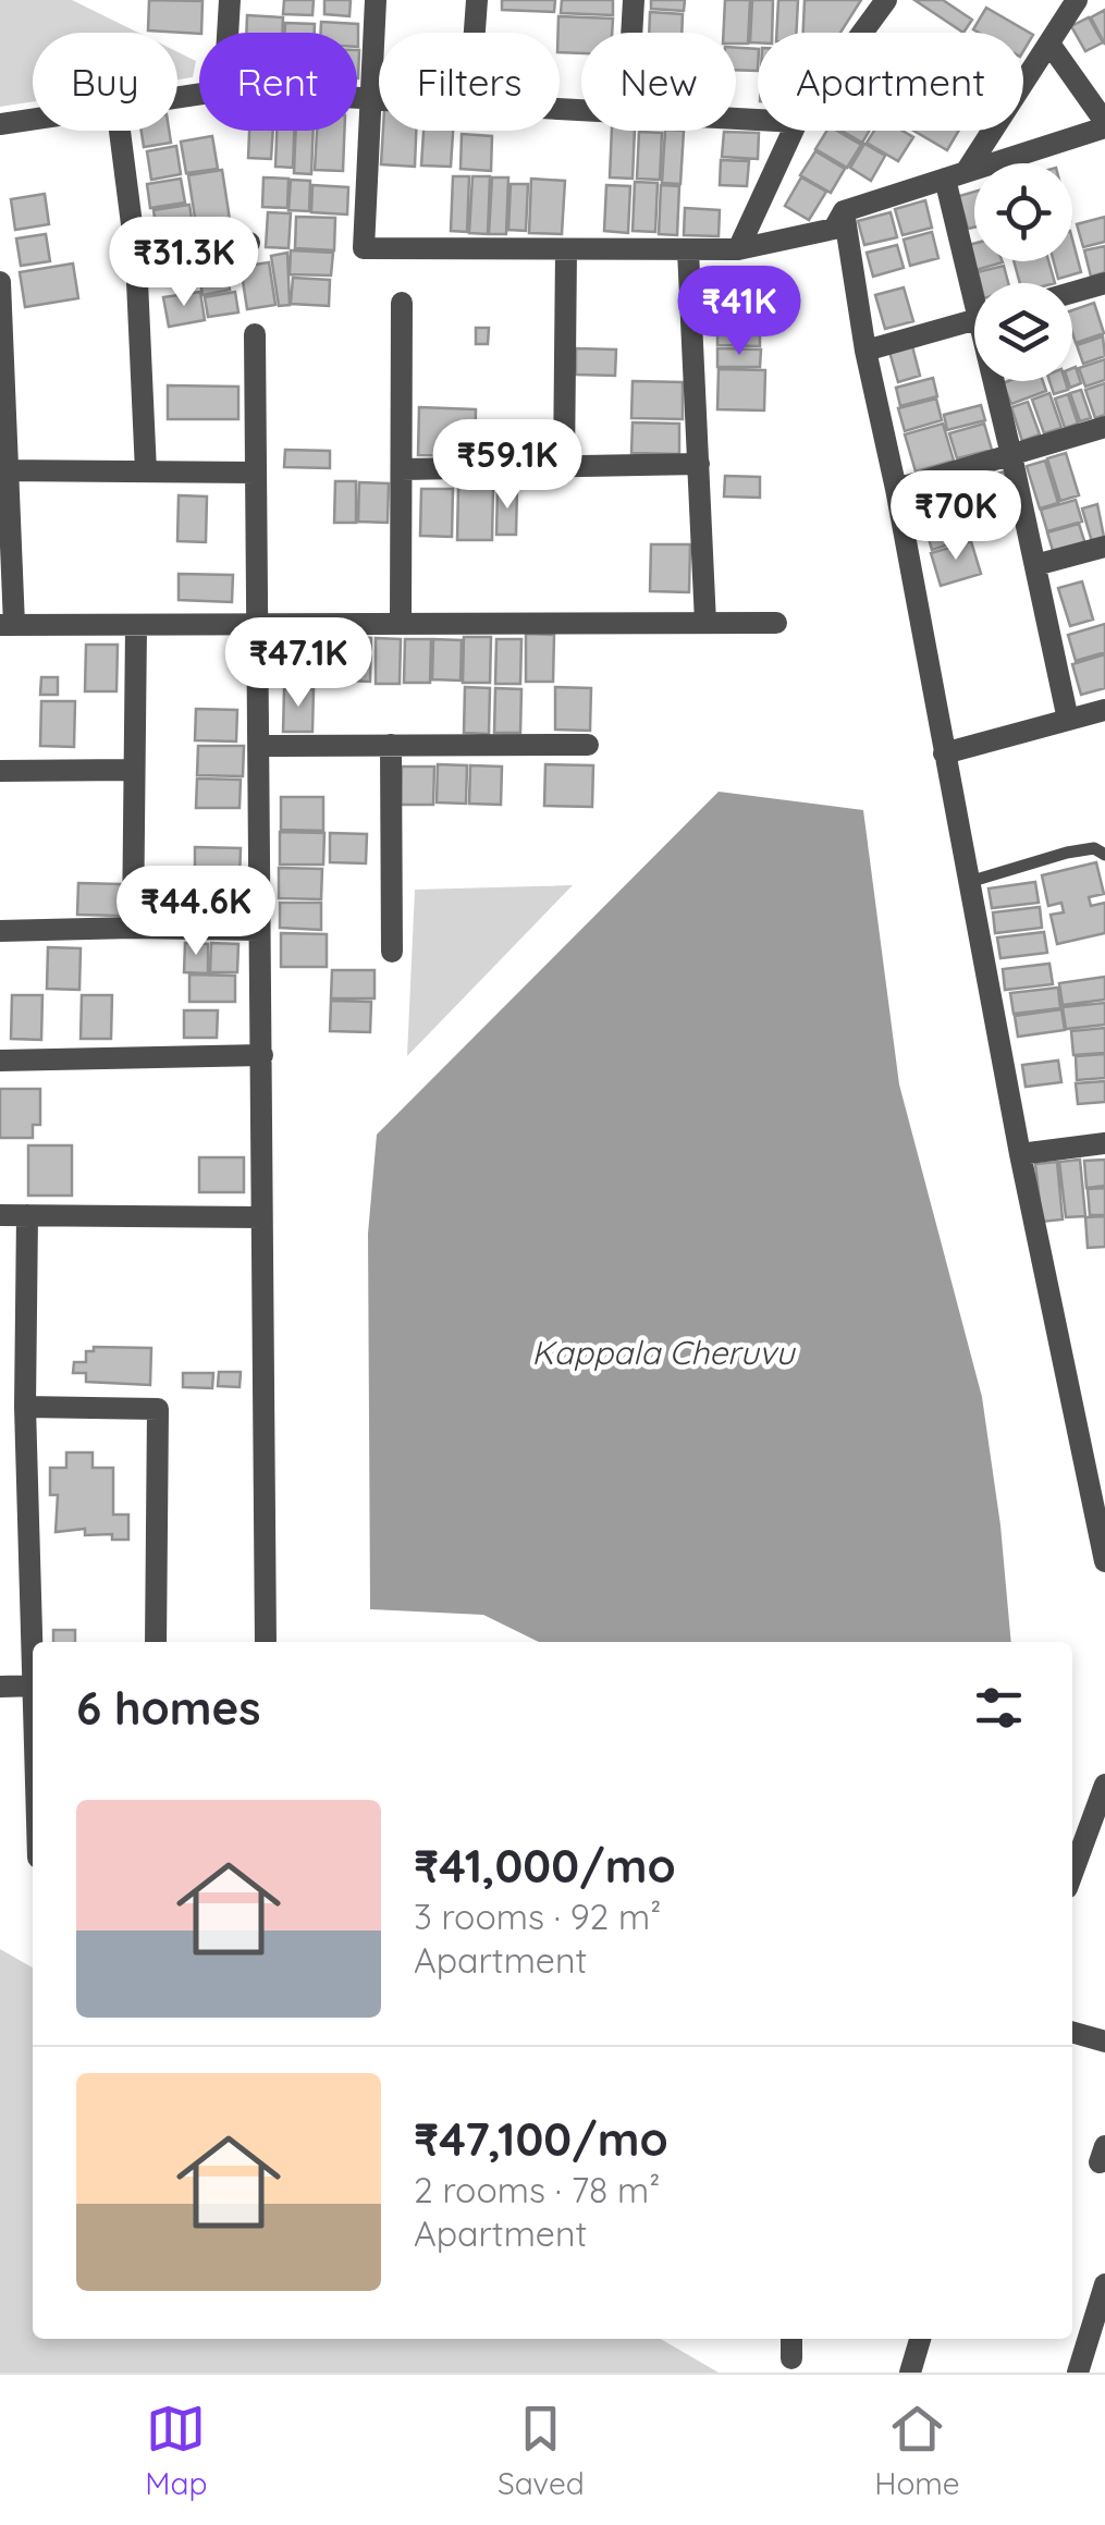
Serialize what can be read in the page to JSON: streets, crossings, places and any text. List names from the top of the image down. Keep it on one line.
{"water":["Kappala Cheruvu"],"page":{"chip":["Buy","Rent","Filters","New","Apartment"],"price":["₹31.3K","₹41K","₹59.1K","₹70K","₹47.1K","₹44.6K"],"heading":"6 homes","list":[{"name":"₹41,000/mo","note":"3 rooms · 92 m² · Apartment"},{"name":"₹47,100/mo","note":"2 rooms · 78 m² · Apartment"}],"tabs":["Map","Saved","Home"]}}
